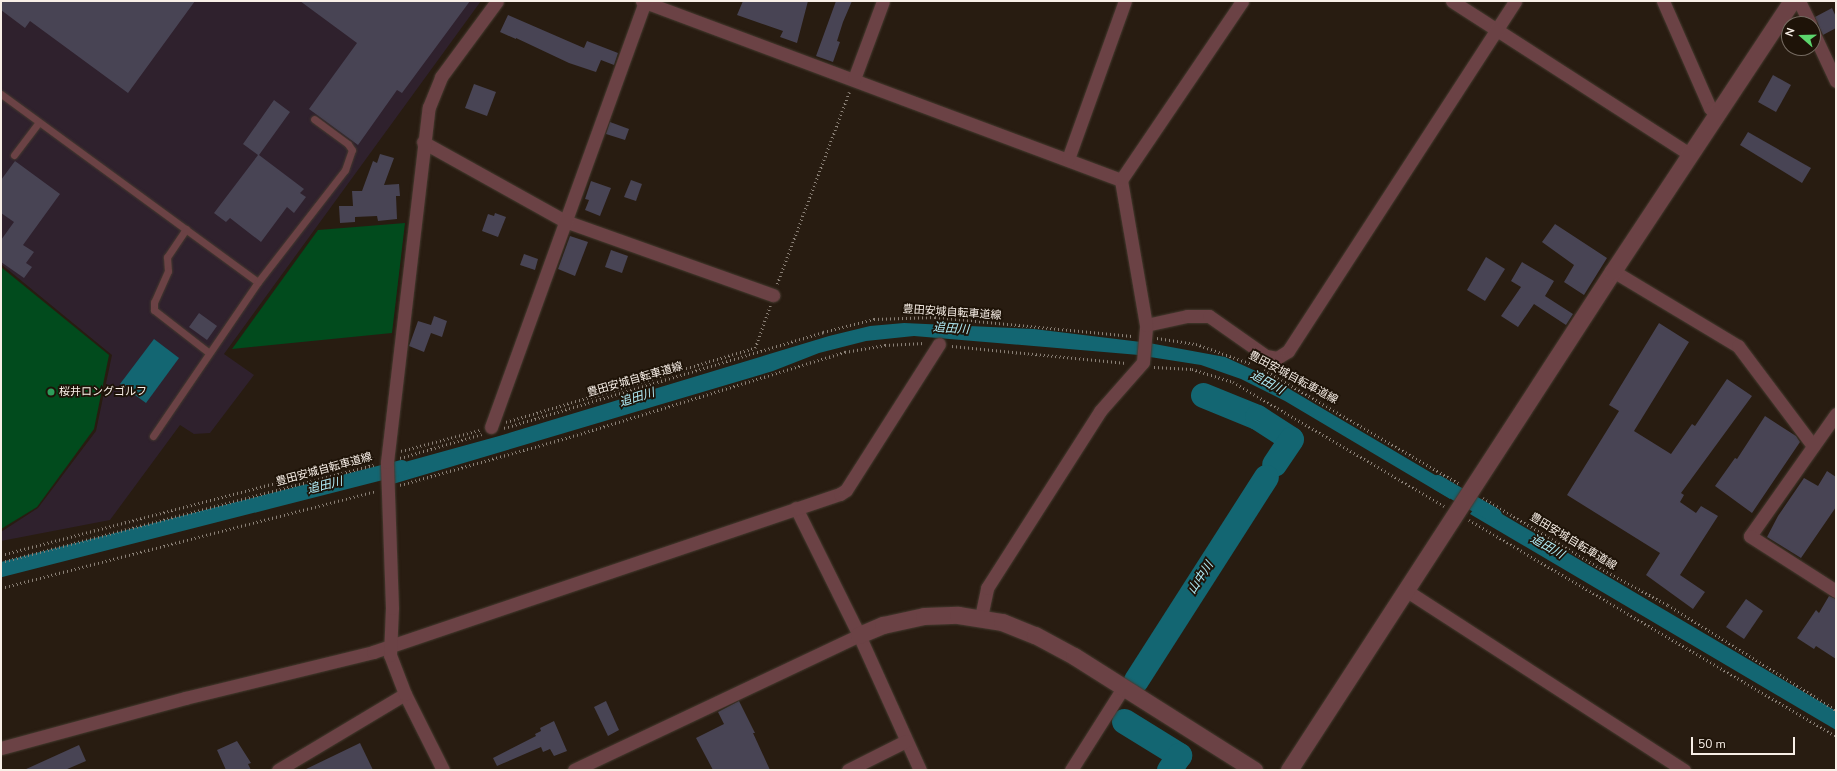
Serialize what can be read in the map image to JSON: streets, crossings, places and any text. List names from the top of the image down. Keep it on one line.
{"streets":{"path":["豊田安城自転車道線"]},"water":["追田川","山中川"],"places":["桜井ロングゴルフ"],"scale_bar":"50 m","north":"left"}
